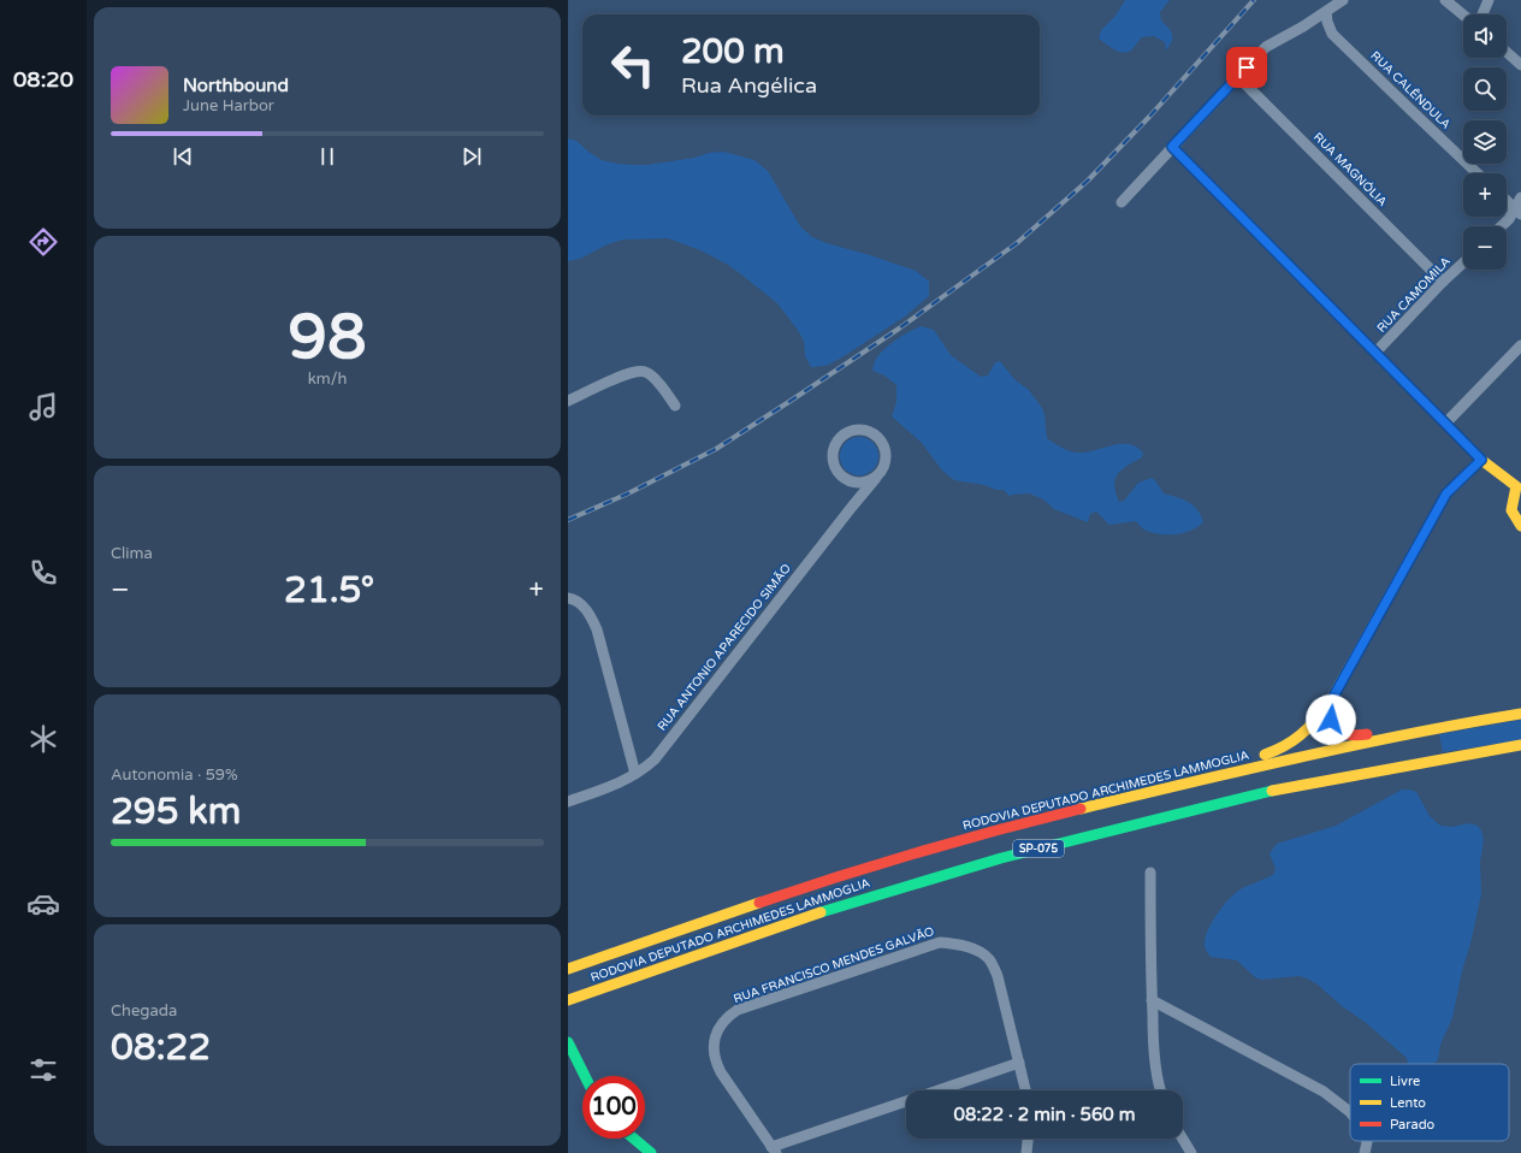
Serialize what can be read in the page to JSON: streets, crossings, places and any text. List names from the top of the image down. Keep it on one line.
{"streets":{"main road":["RODOVIA DEPUTADO ARCHIMEDES LAMMOGLIA","SP-075"],"street":["RUA CALÊNDULA","RUA MAGNÓLIA","RUA CAMOMILA","RUA ANTONIO APARECIDO SIMÃO","RUA FRANCISCO MENDES GALVÃO"]},"crossings":[["RUA MAGNÓLIA","RUA CAMOMILA"]],"legend":["Livre","Lento","Parado"],"page":{"tabs":"08:20","map_buttons":["+","−"],"turn":["200 m","Rua Angélica"],"song":["Northbound","June Harbor"],"tile":[["98","km/h"],"Clima",["Autonomia · 59%","295 km"],["Chegada","08:22"]],"heat":["−","21.5°","+"],"limit":"100","trip":"08:22 · 2 min · 560 m"}}
